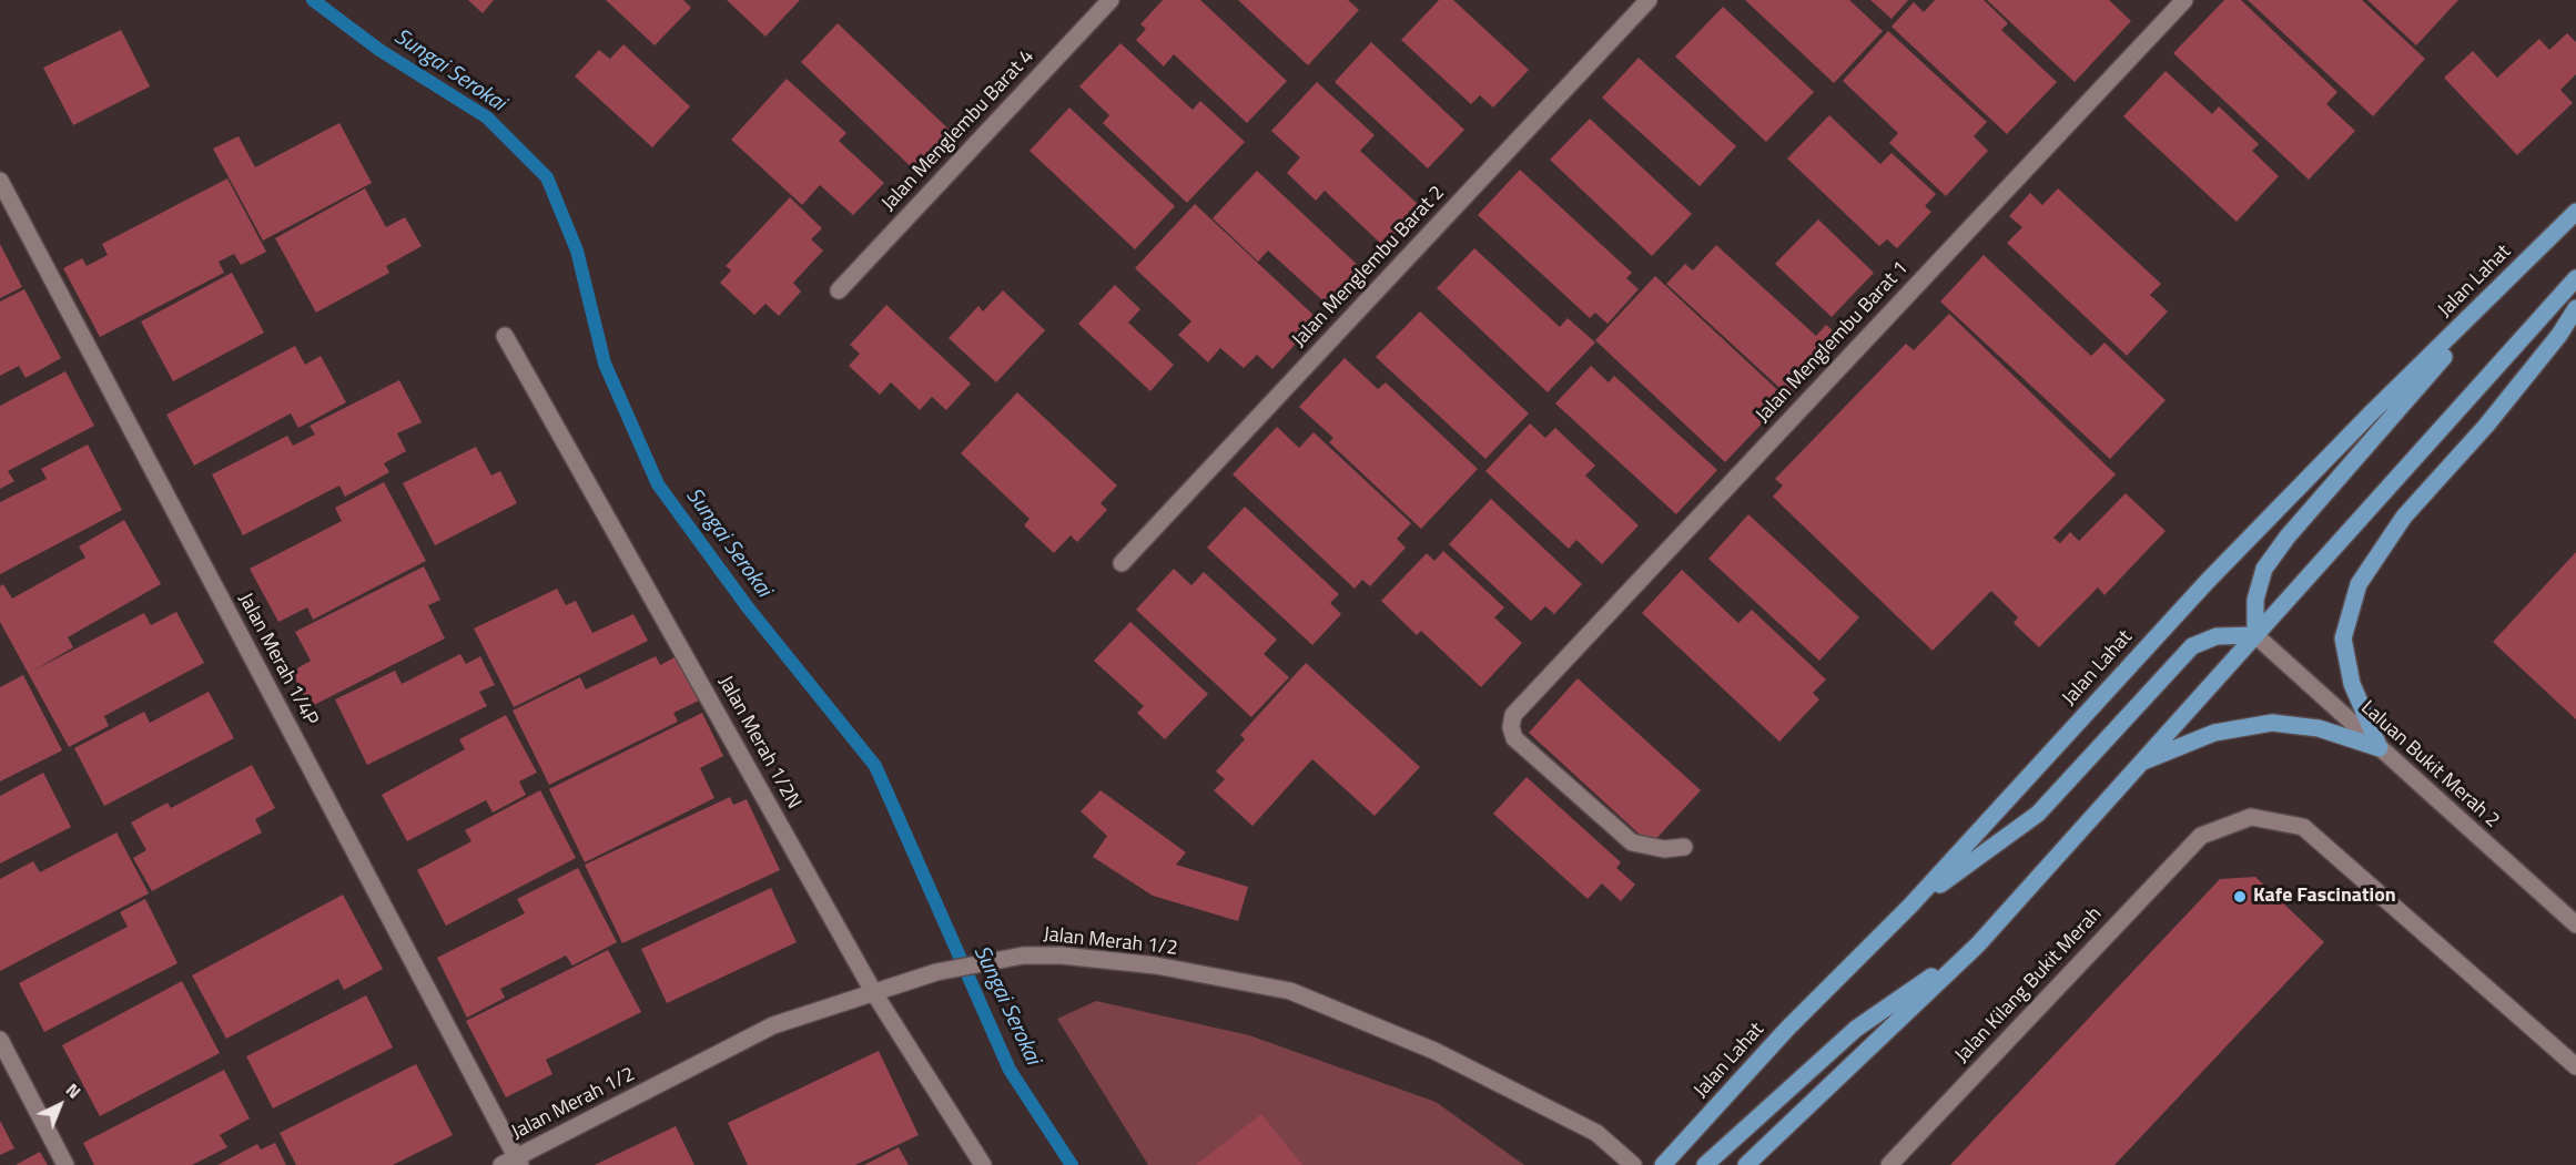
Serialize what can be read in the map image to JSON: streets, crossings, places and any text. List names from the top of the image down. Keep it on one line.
{"streets":{"main road":["Jalan Lahat"],"street":["Jalan Menglembu Barat 4","Jalan Menglembu Barat 2","Jalan Menglembu Barat 1","Jalan Merah 1/4P","Jalan Merah 1/2N","Laluan Bukit Merah 2","Jalan Merah 1/2","Jalan Kilang Bukit Merah"]},"crossings":[["Jalan Merah 1/4P","Jalan Merah 1/2"],["Jalan Merah 1/2N","Jalan Merah 1/2"]],"water":["Sungai Serokai"],"places":["Kafe Fascination"],"north":"top right"}
